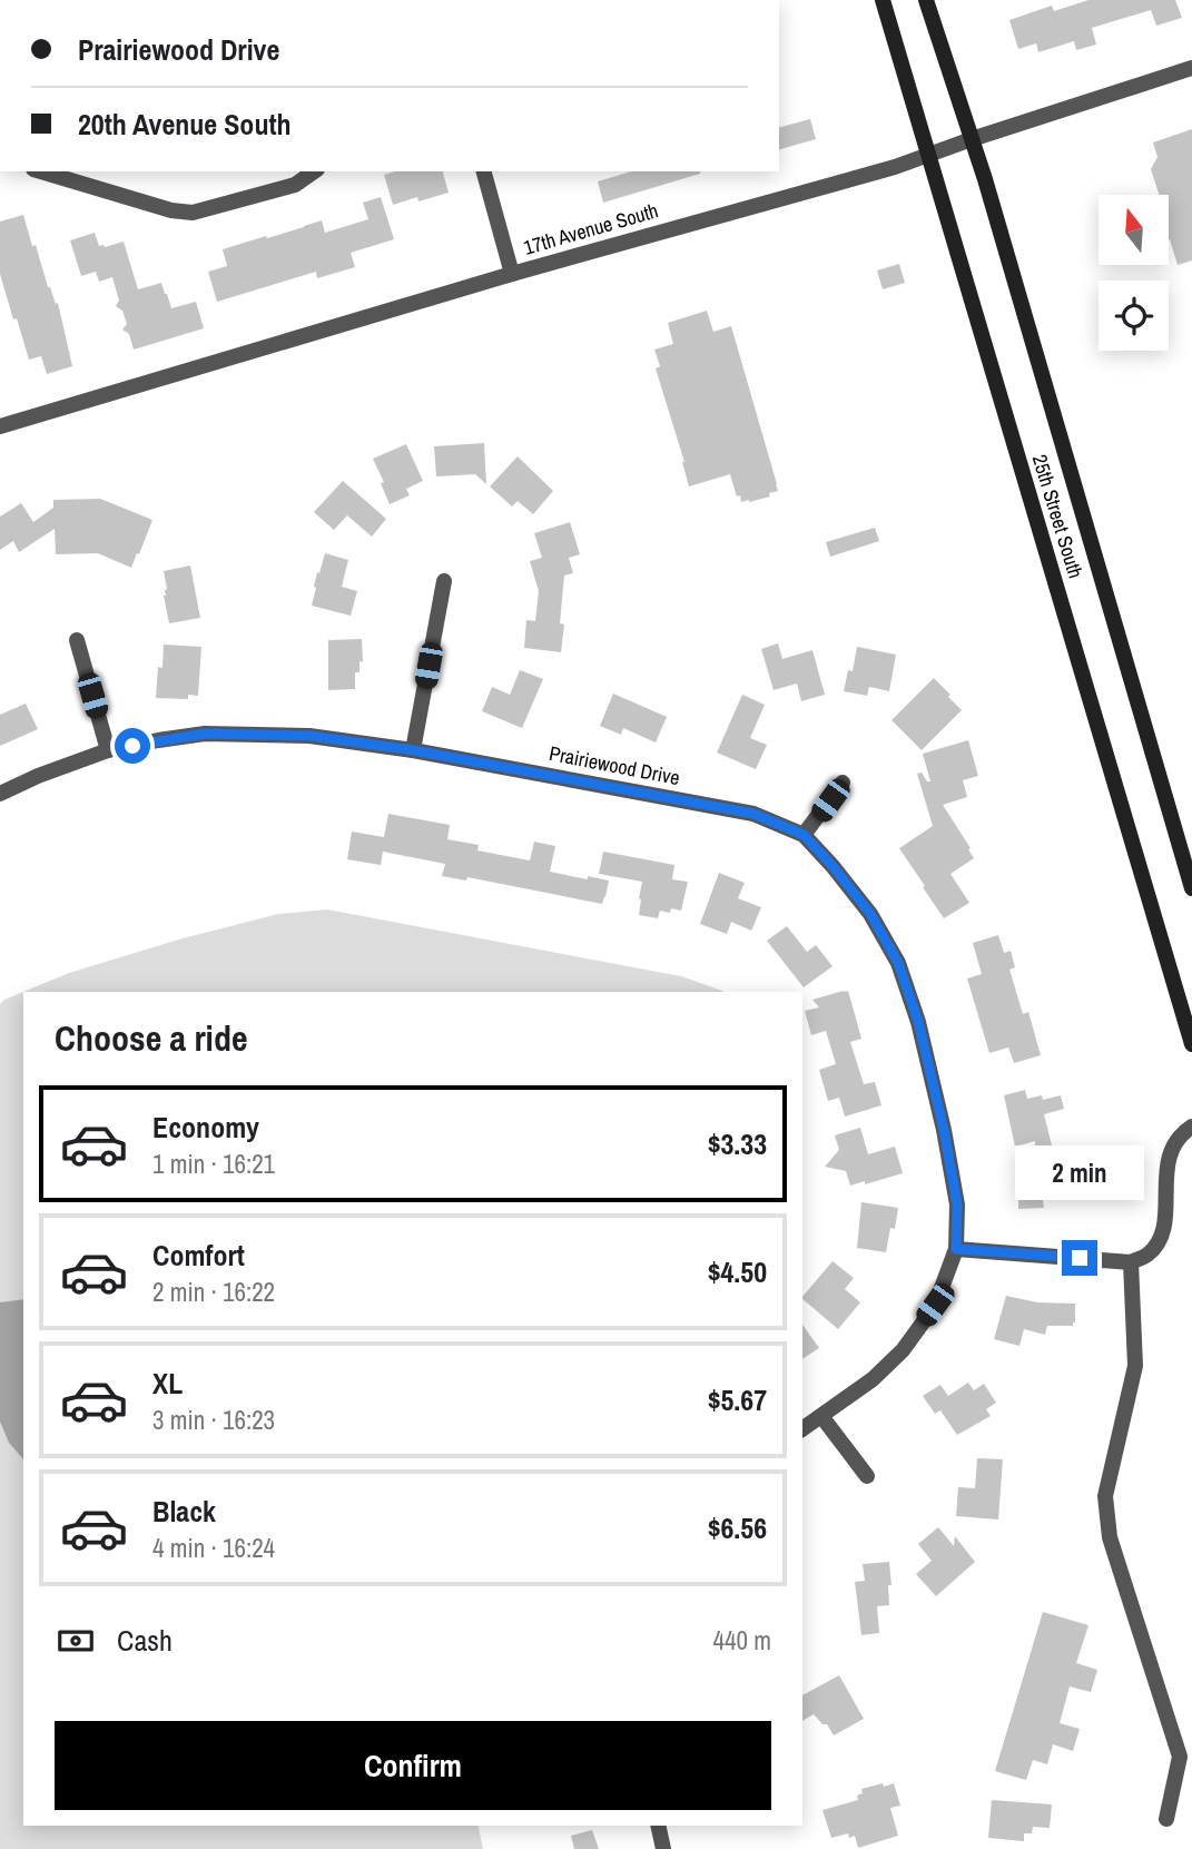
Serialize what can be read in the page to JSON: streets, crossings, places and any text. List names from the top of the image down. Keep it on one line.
{"streets":{"main road":["25th Street South"],"street":["17th Avenue South","Prairiewood Drive"]},"crossings":[["17th Avenue South","25th Street South"]],"north":"top","page":{"banner":["Prairiewood Drive","20th Avenue South"],"heading":"Choose a ride","list":[{"name":"Economy","note":"1 min · 16:21","value":"$3.33"},{"name":"Comfort","note":"2 min · 16:22","value":"$4.50"},{"name":"XL","note":"3 min · 16:23","value":"$5.67"},{"name":"Black","note":"4 min · 16:24","value":"$6.56"}],"bubble":"2 min","pay":["Cash","440 m"],"buttons":"Confirm"}}
